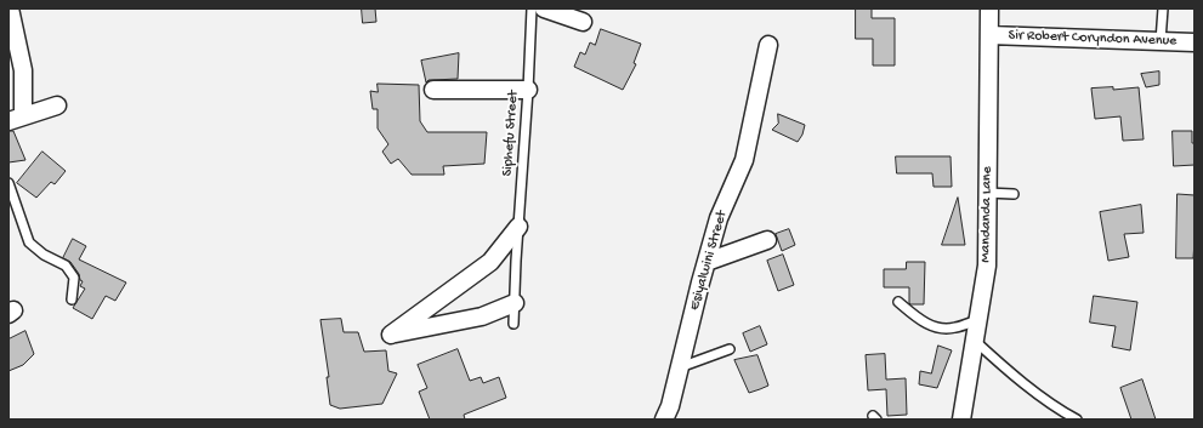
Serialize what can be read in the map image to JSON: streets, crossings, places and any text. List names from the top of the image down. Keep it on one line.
{"streets":{"street":["Sir Robert Coryndon Avenue","Mandanda Lane","Esiyalwini Street"],"lane":["Siphefu Street"]},"crossings":[["Sir Robert Coryndon Avenue","Mandanda Lane"]]}
